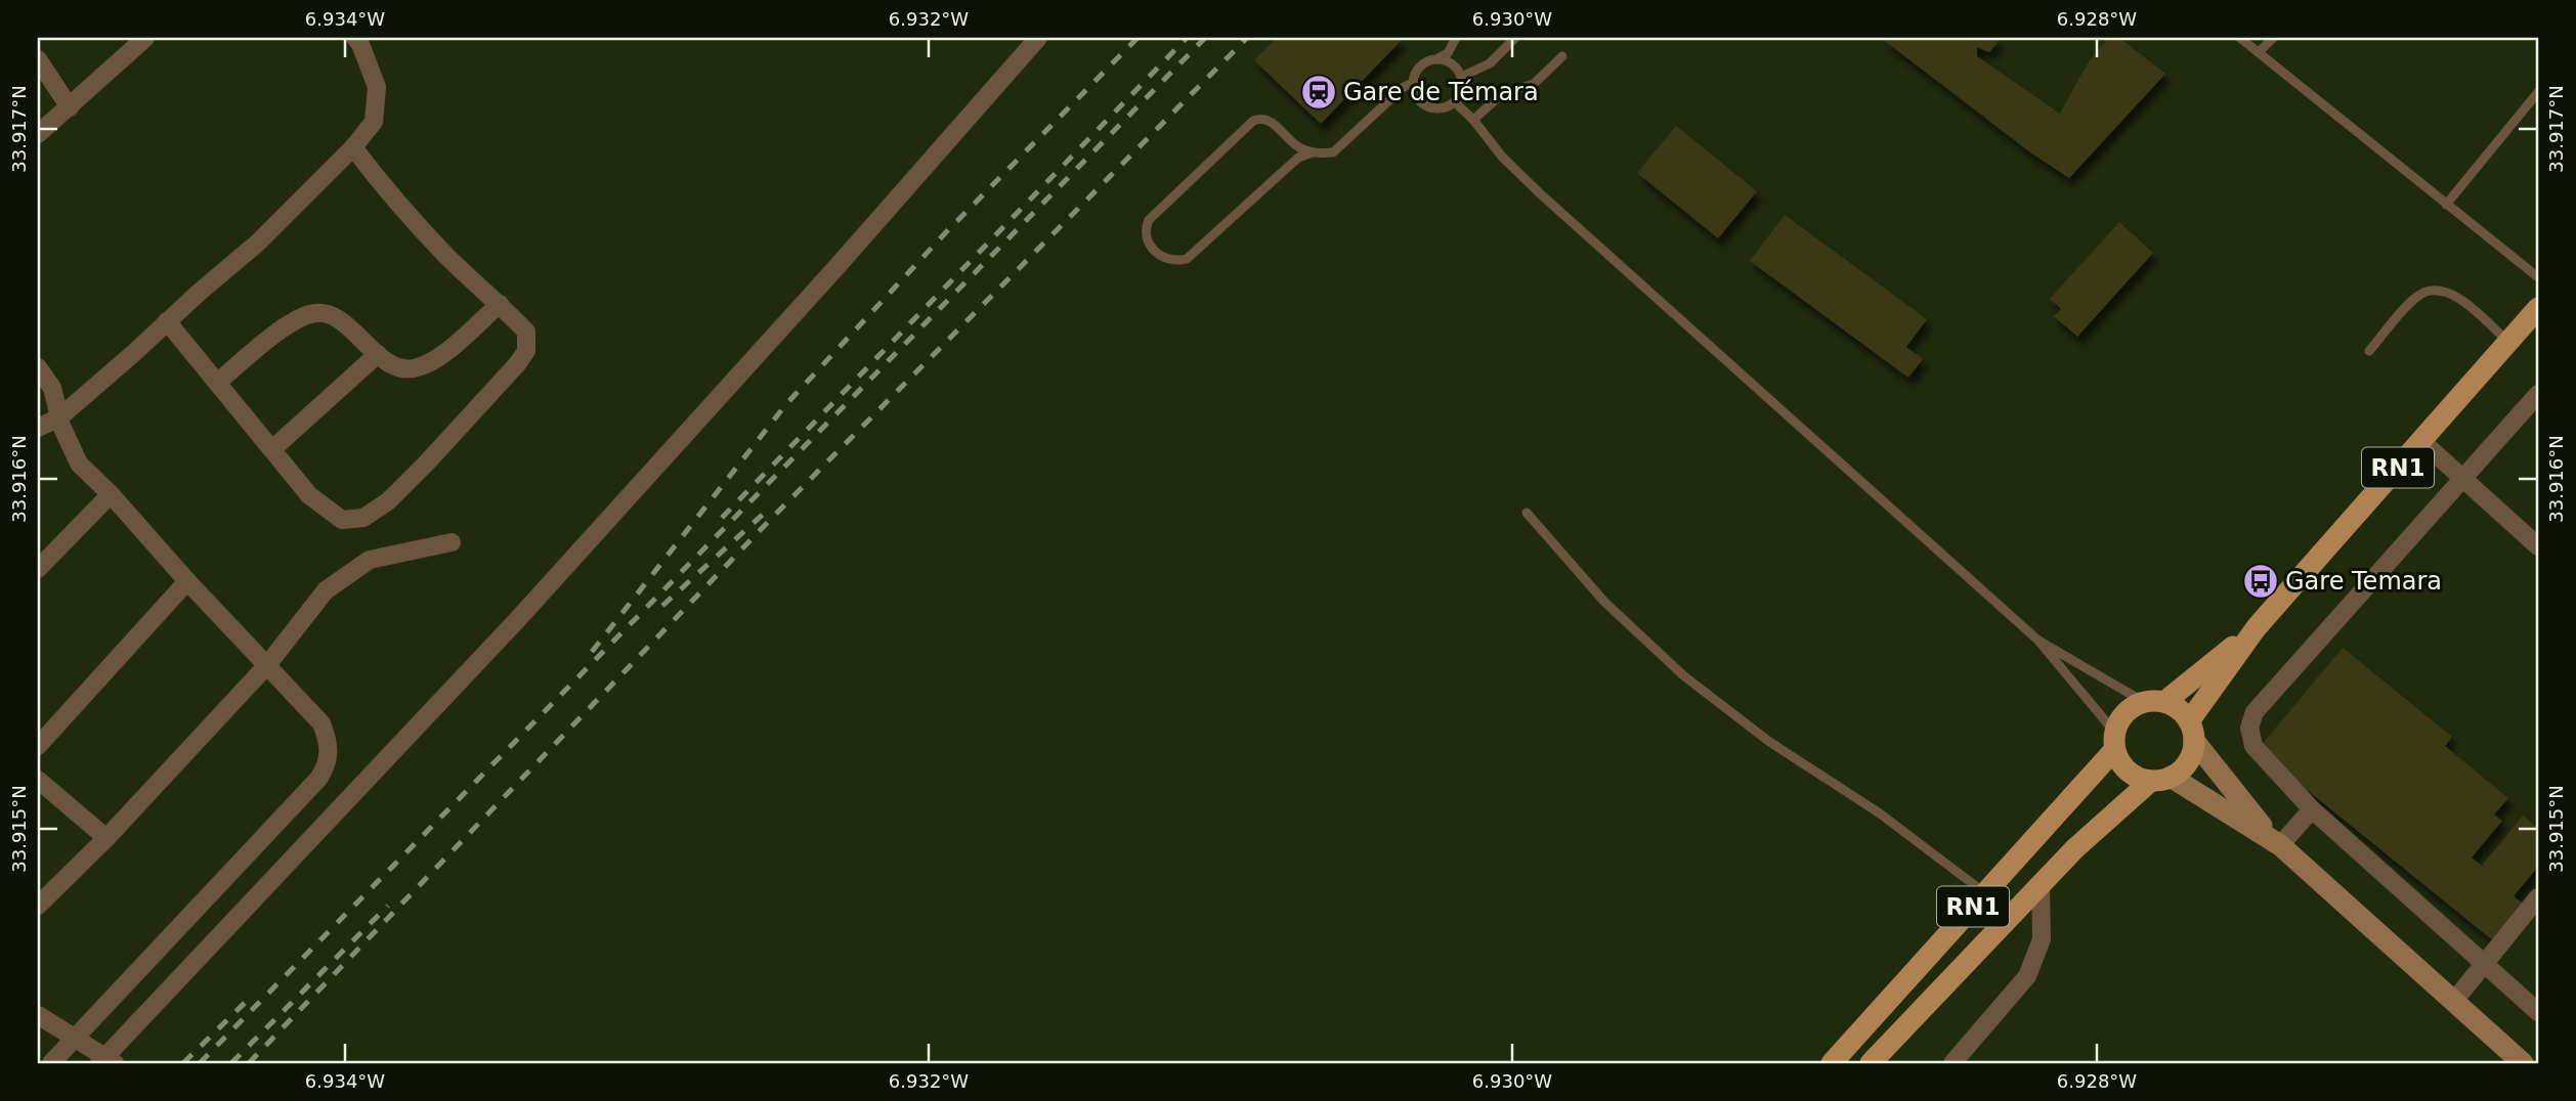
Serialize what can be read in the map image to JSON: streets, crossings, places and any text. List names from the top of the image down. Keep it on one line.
{"streets":{"main road":["RN1"]},"places":{"station":["Gare de Témara"],"bus stop":["Gare Temara"]},"coordinates":["6.934°W","6.932°W","6.930°W","6.928°W","33.917°N","33.916°N","33.915°N"]}
